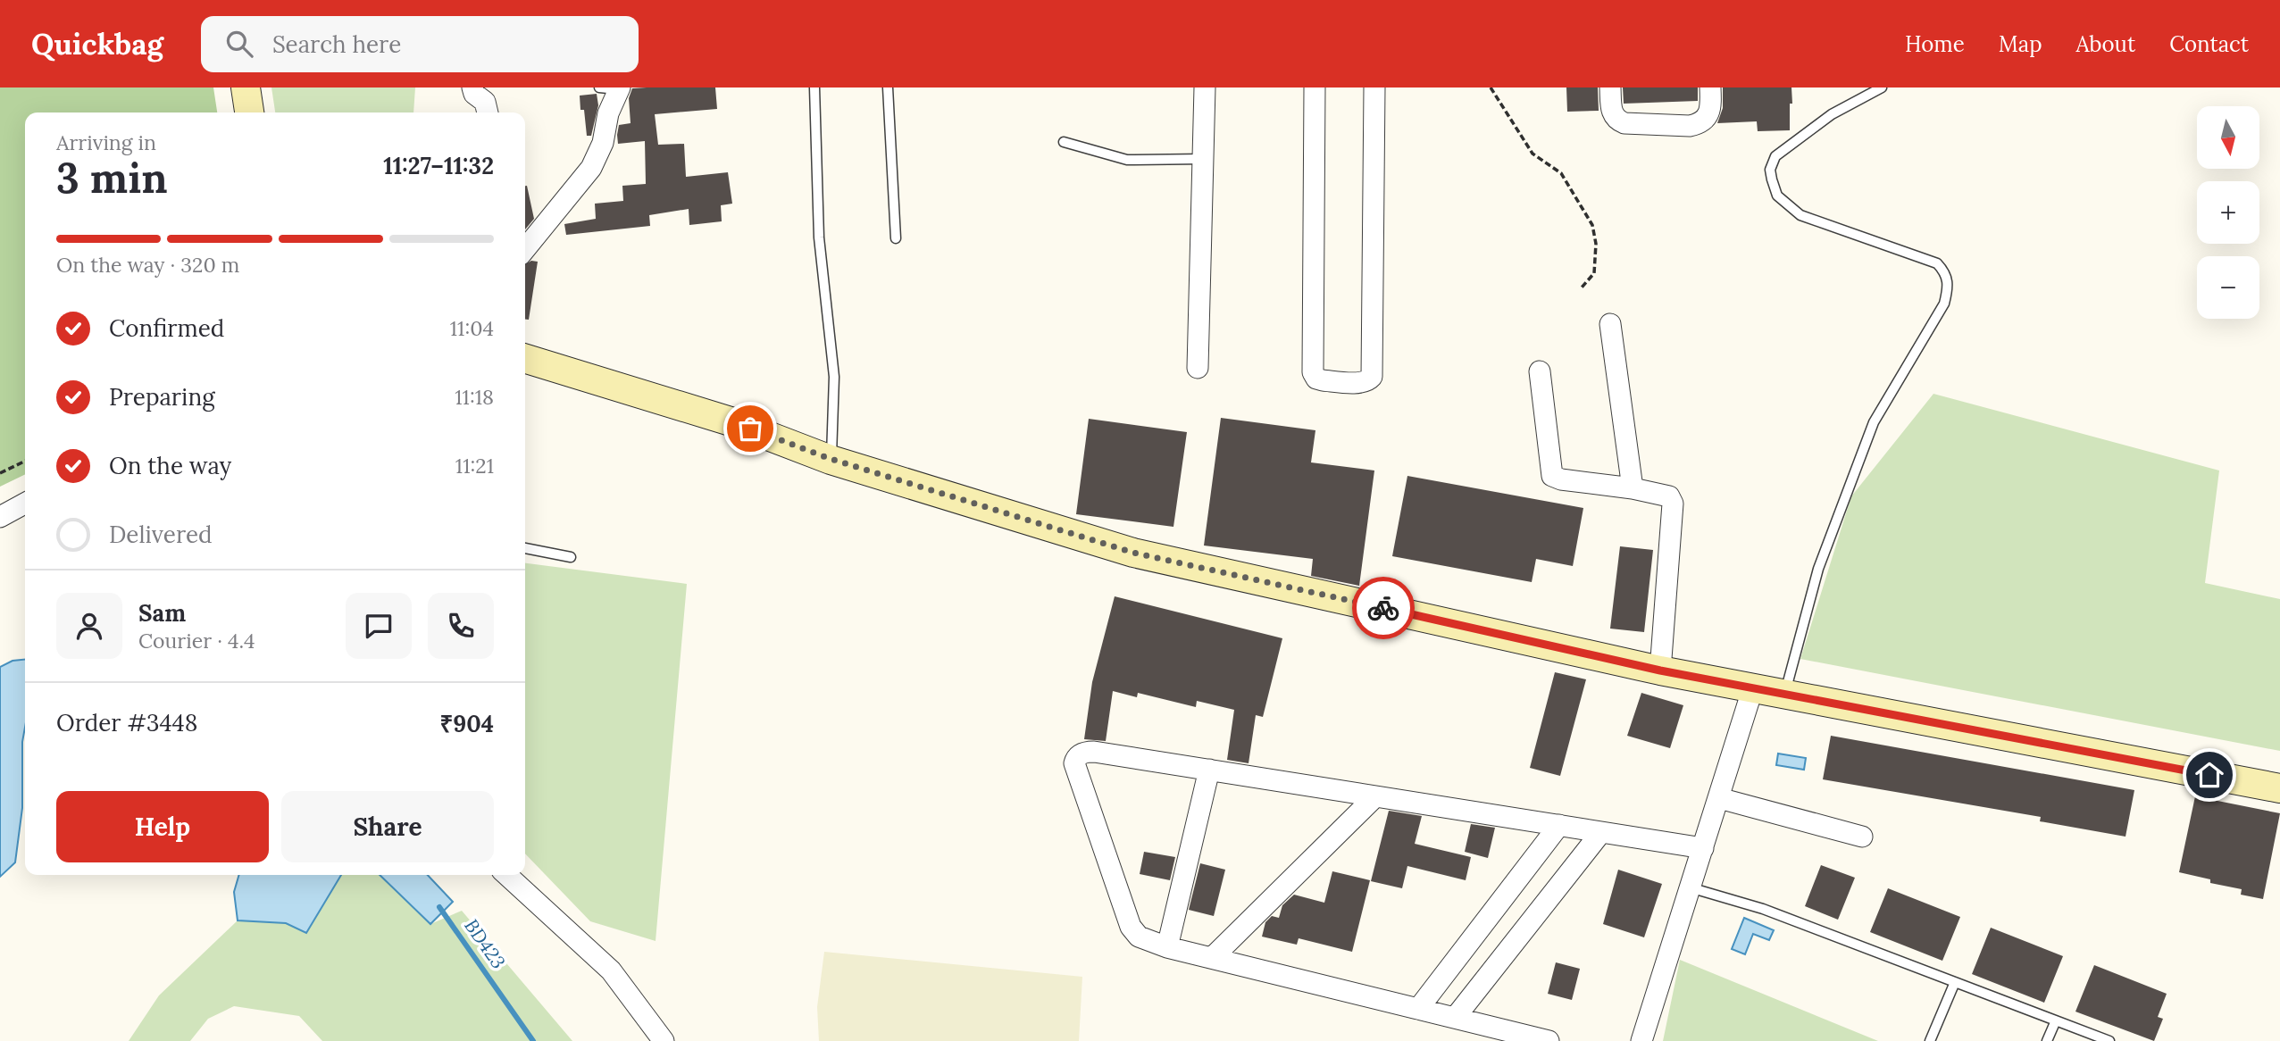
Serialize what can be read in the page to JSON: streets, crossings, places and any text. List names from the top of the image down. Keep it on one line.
{"water":["BD423"],"north":"bottom","page":{"header":"Quickbag","search":"Search here","nav":["Home","Map","About","Contact"],"map_buttons":["+","−"],"heading":["3 min","Arriving in","11:27–11:32"],"panel":["Sam","Courier · 4.4","Order #3448","₹904"],"bar":"On the way · 320 m","list":[["Confirmed","11:04"],["Preparing","11:18"],["On the way","11:21"],"Delivered"],"buttons":["Help","Share"]}}
